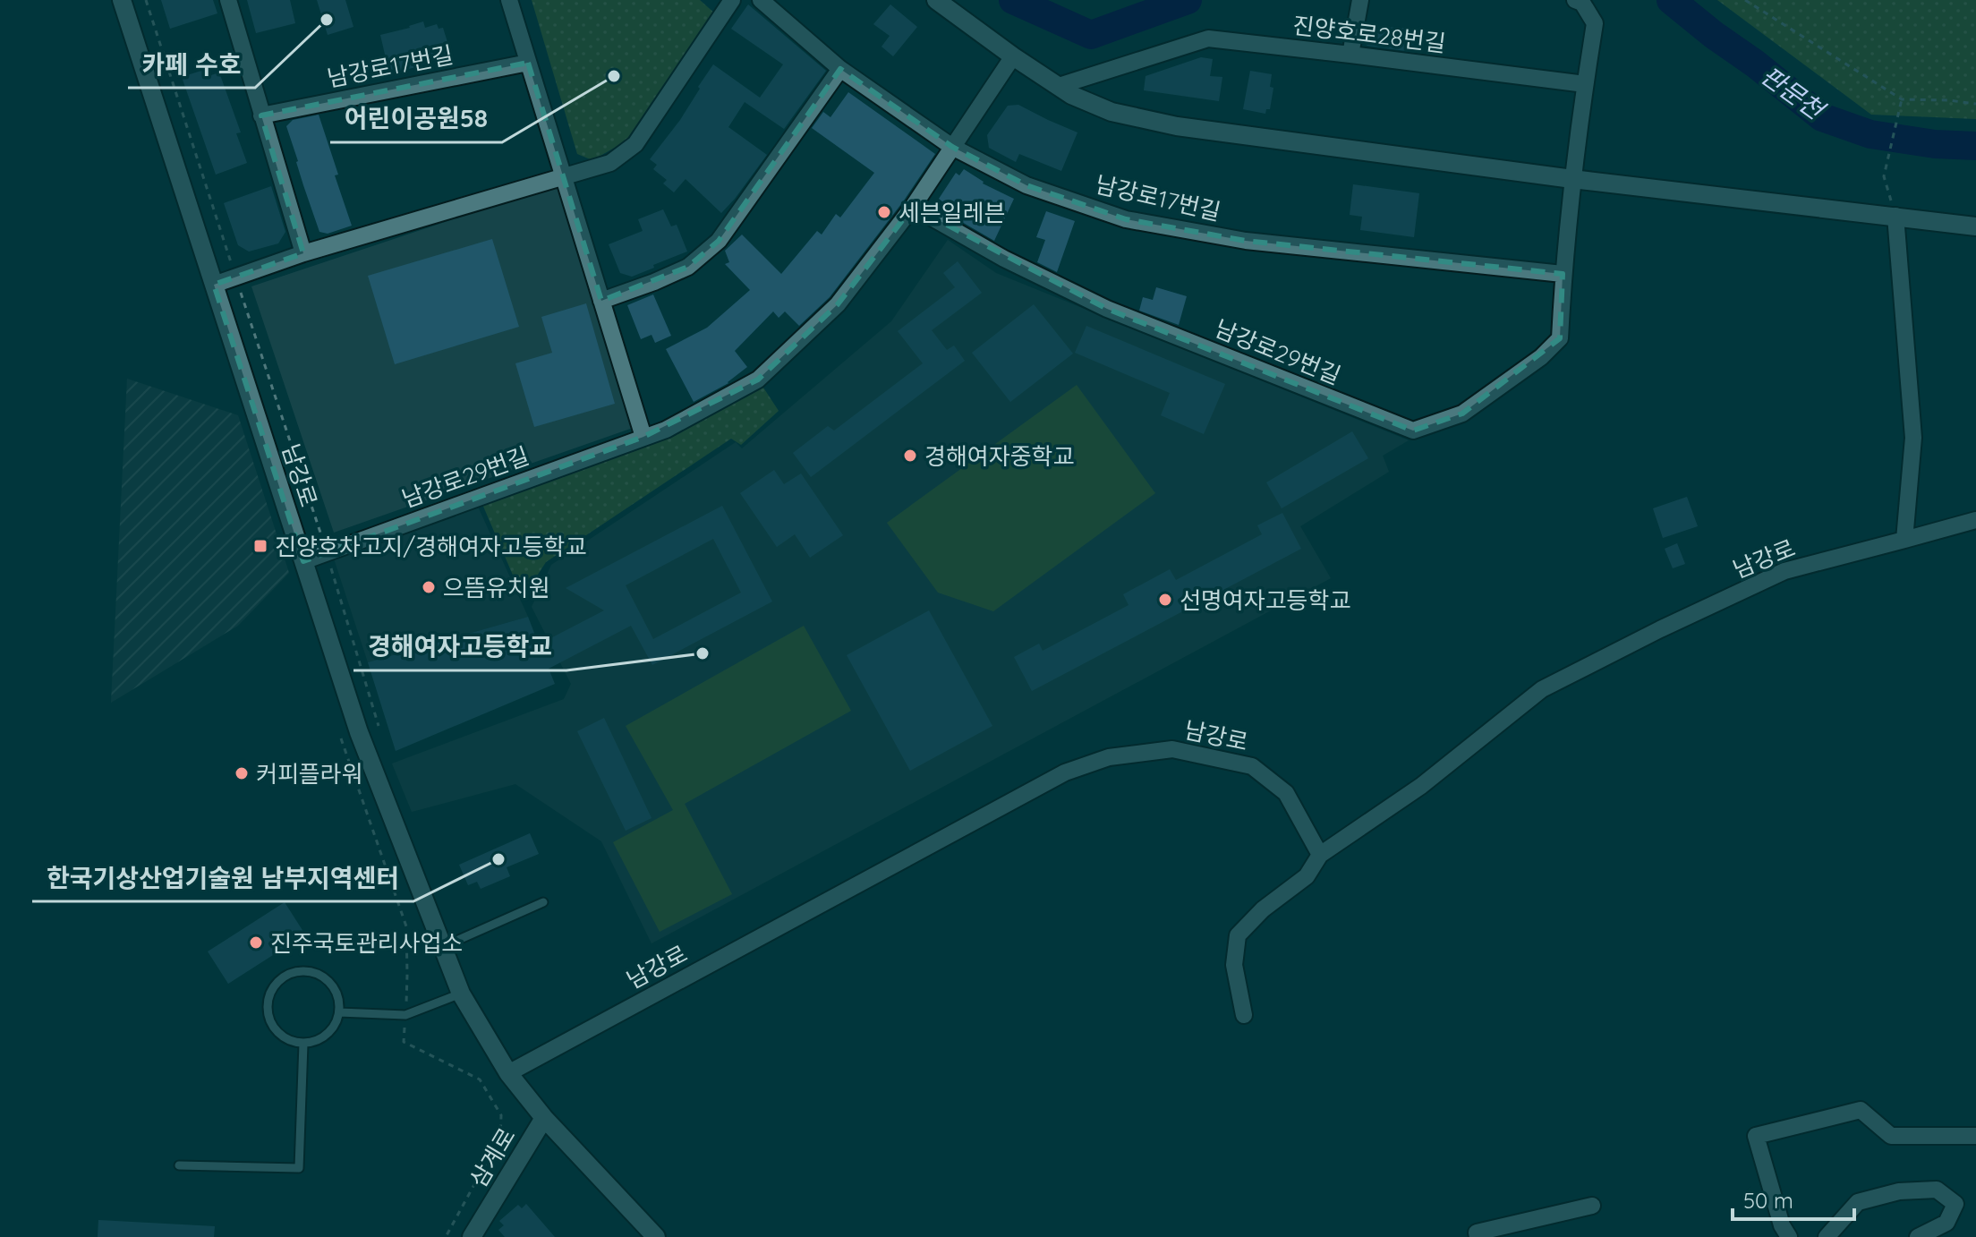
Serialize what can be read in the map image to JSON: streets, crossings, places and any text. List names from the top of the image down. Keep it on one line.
{"streets":{"street":["진양호로28번길","남강로17번길","남강로29번길","남강로","삼계로"]},"crossings":[["남강로17번길","남강로29번길"],["남강로29번길","남강로"],["남강로","삼계로"]],"water":["판문천"],"places":{"other":["카페 수호","어린이공원58","세븐일레븐","경해여자중학교","으뜸유치원","선명여자고등학교","경해여자고등학교","커피플라워","한국기상산업기술원 남부지역센터","진주국토관리사업소"],"transit":["진양호차고지/경해여자고등학교"]},"scale_bar":"50 m"}
